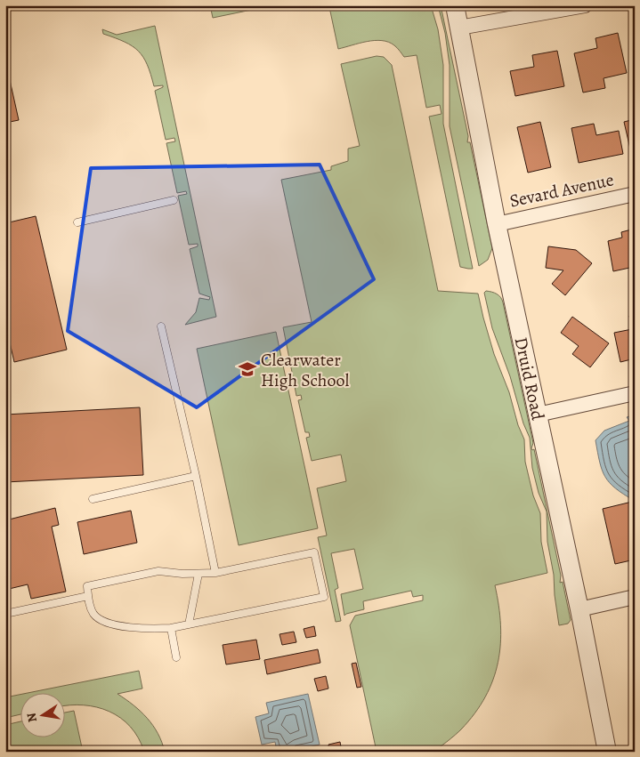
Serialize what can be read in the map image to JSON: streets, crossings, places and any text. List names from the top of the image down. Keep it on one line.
{"streets":{"street":["Sevard Avenue","Druid Road"]},"crossings":[["Sevard Avenue","Druid Road"]],"places":{"school or university":["Clearwater High School"]},"north":"left"}
